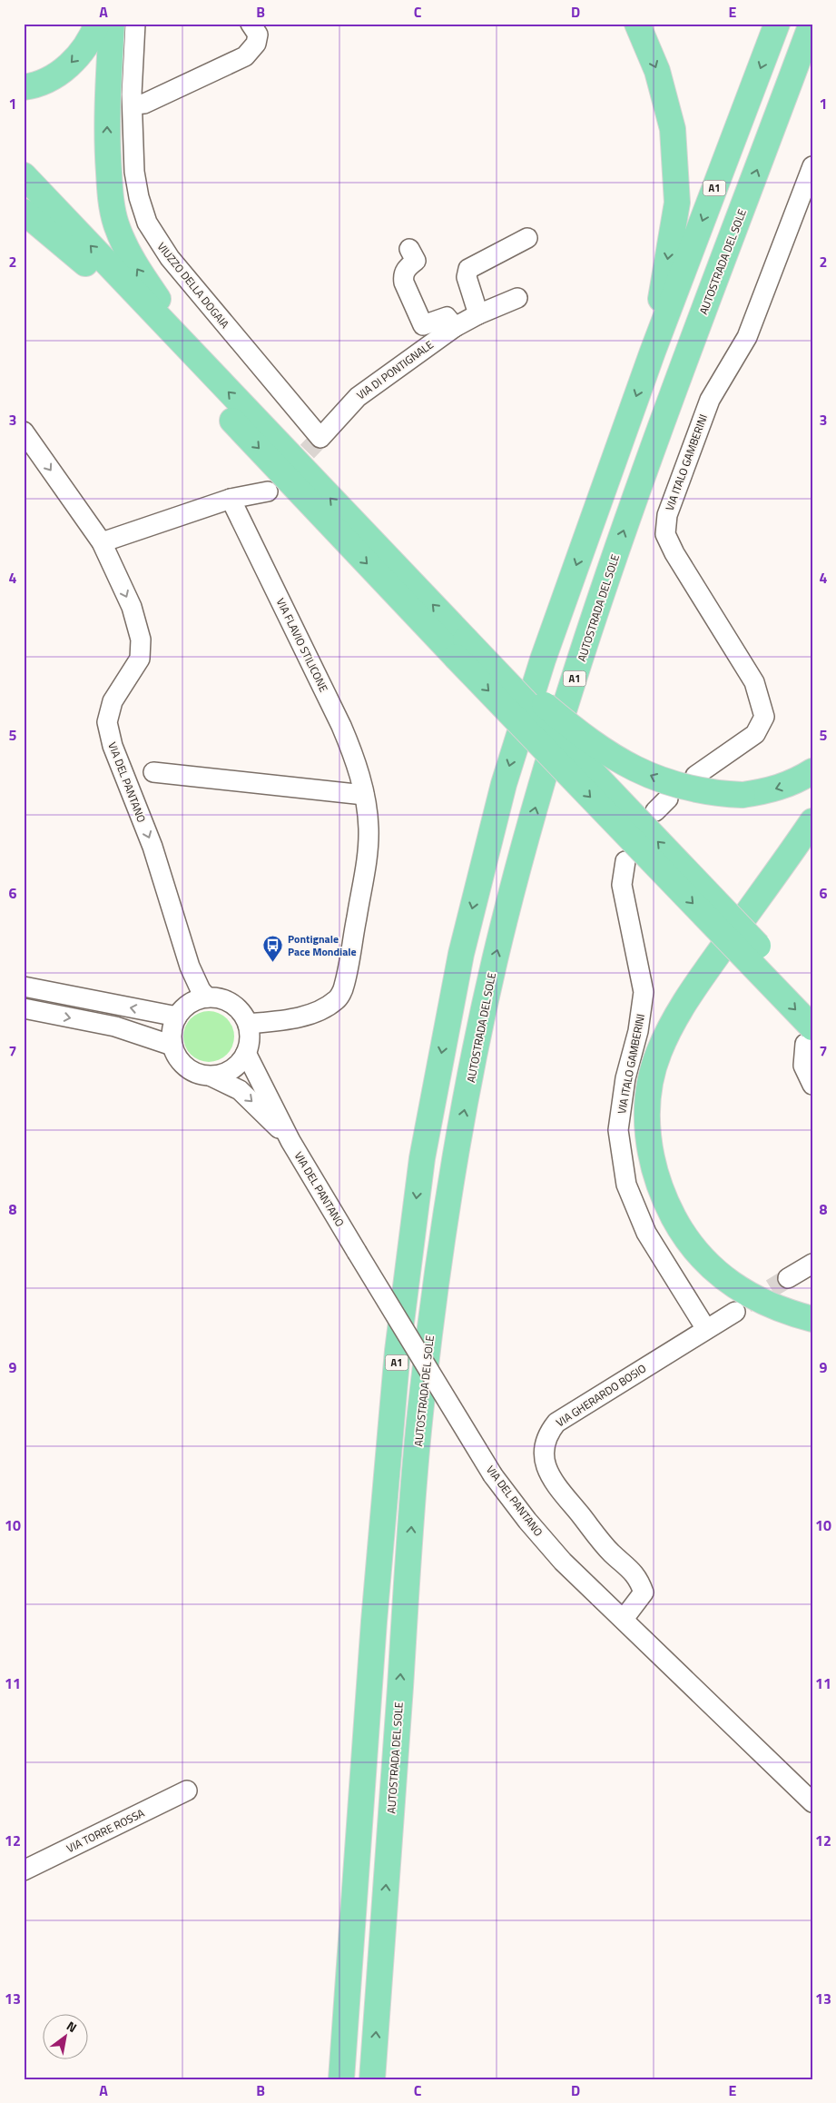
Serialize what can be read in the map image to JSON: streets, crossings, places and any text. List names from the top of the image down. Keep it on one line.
{"streets":{"highway":["A1","AUTOSTRADA DEL SOLE"],"street":["VIUZZO DELLA DOGAIA","VIA DI PONTIGNALE","VIA ITALO GAMBERINI","VIA FLAVIO STILICONE","VIA DEL PANTANO","VIA GHERARDO BOSIO","VIA TORRE ROSSA"]},"crossings":[["VIUZZO DELLA DOGAIA","VIA DI PONTIGNALE"],["VIA ITALO GAMBERINI","VIA GHERARDO BOSIO"],["VIA FLAVIO STILICONE","VIA DEL PANTANO"],["VIA DEL PANTANO","VIA GHERARDO BOSIO"]],"one_way":["VIA DEL PANTANO"],"places":{"bus stop":["Pontignale Pace Mondiale"]},"north":"top right","grid":{"columns":["A","B","C","D","E"],"rows":["1","2","3","4","5","6","7","8","9","10","11","12","13"]}}
